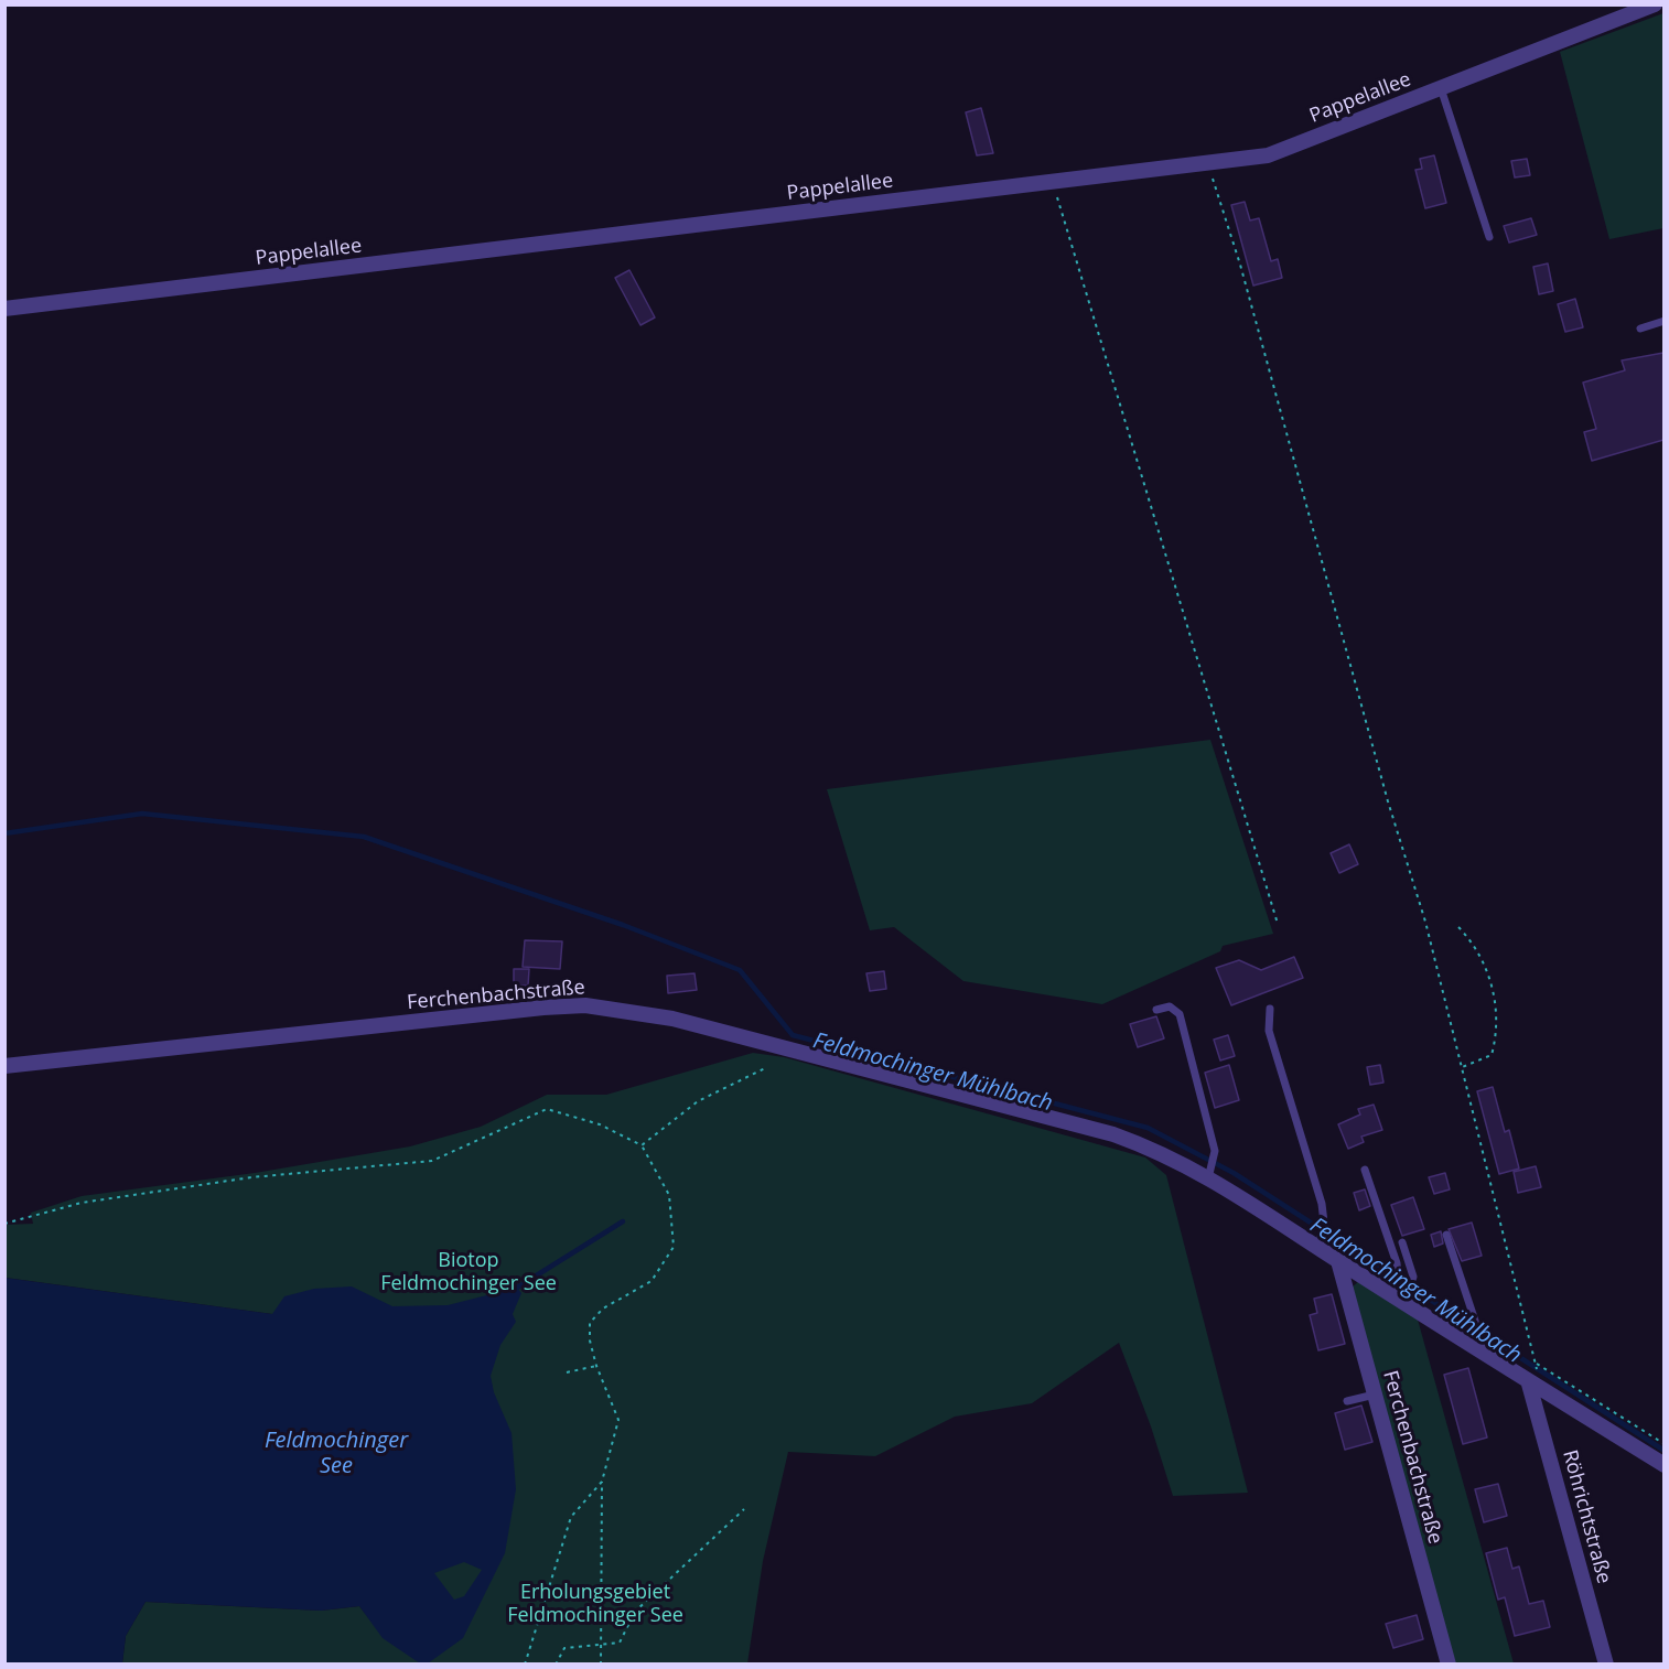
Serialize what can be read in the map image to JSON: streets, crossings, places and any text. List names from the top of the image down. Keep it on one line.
{"streets":{"street":["Pappelallee","Ferchenbachstraße","Röhrichtstraße"]},"crossings":[["Ferchenbachstraße","Röhrichtstraße"]],"water":["Feldmochinger Mühlbach","Feldmochinger See"],"parks":["Biotop Feldmochinger See","Erholungsgebiet Feldmochinger See"]}
